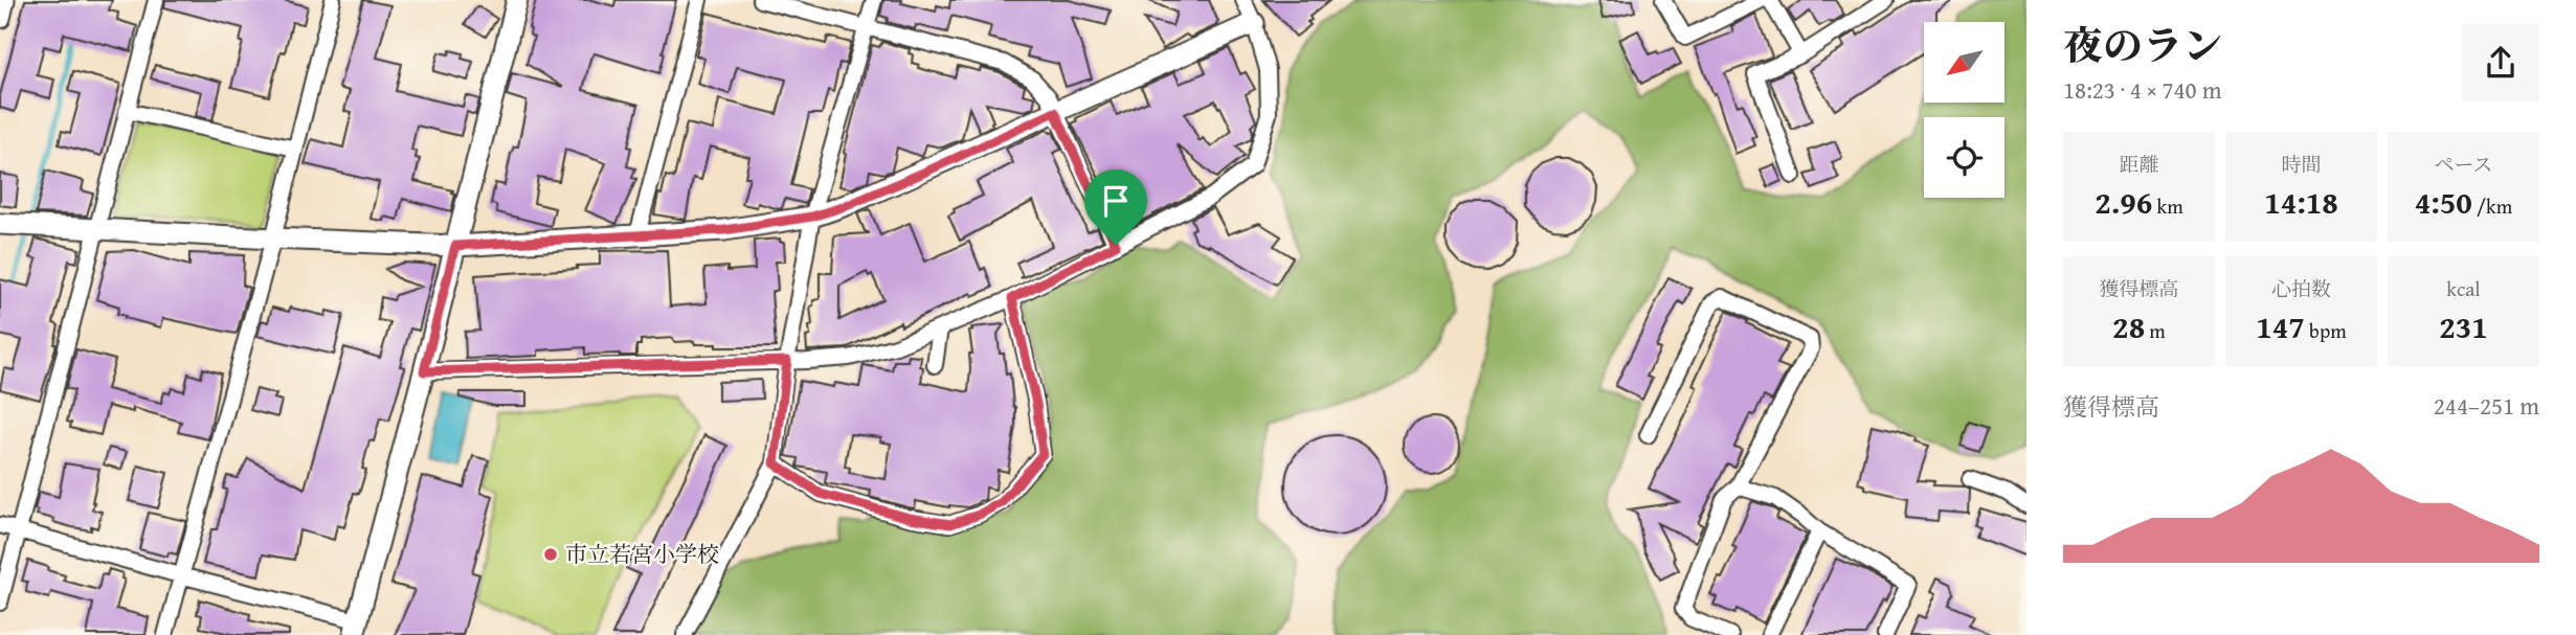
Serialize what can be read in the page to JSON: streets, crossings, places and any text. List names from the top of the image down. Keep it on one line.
{"places":["市立若宮小学校"],"north":"bottom left","page":{"heading":["夜のラン","18:23 · 4 × 740 m"],"stats":[["距離","2.96 km"],["時間","14:18"],["ペース","4:50 /km"],["獲得標高","28 m"],["心拍数","147 bpm"],["kcal","231"]],"chart":["獲得標高","244–251 m"]}}
